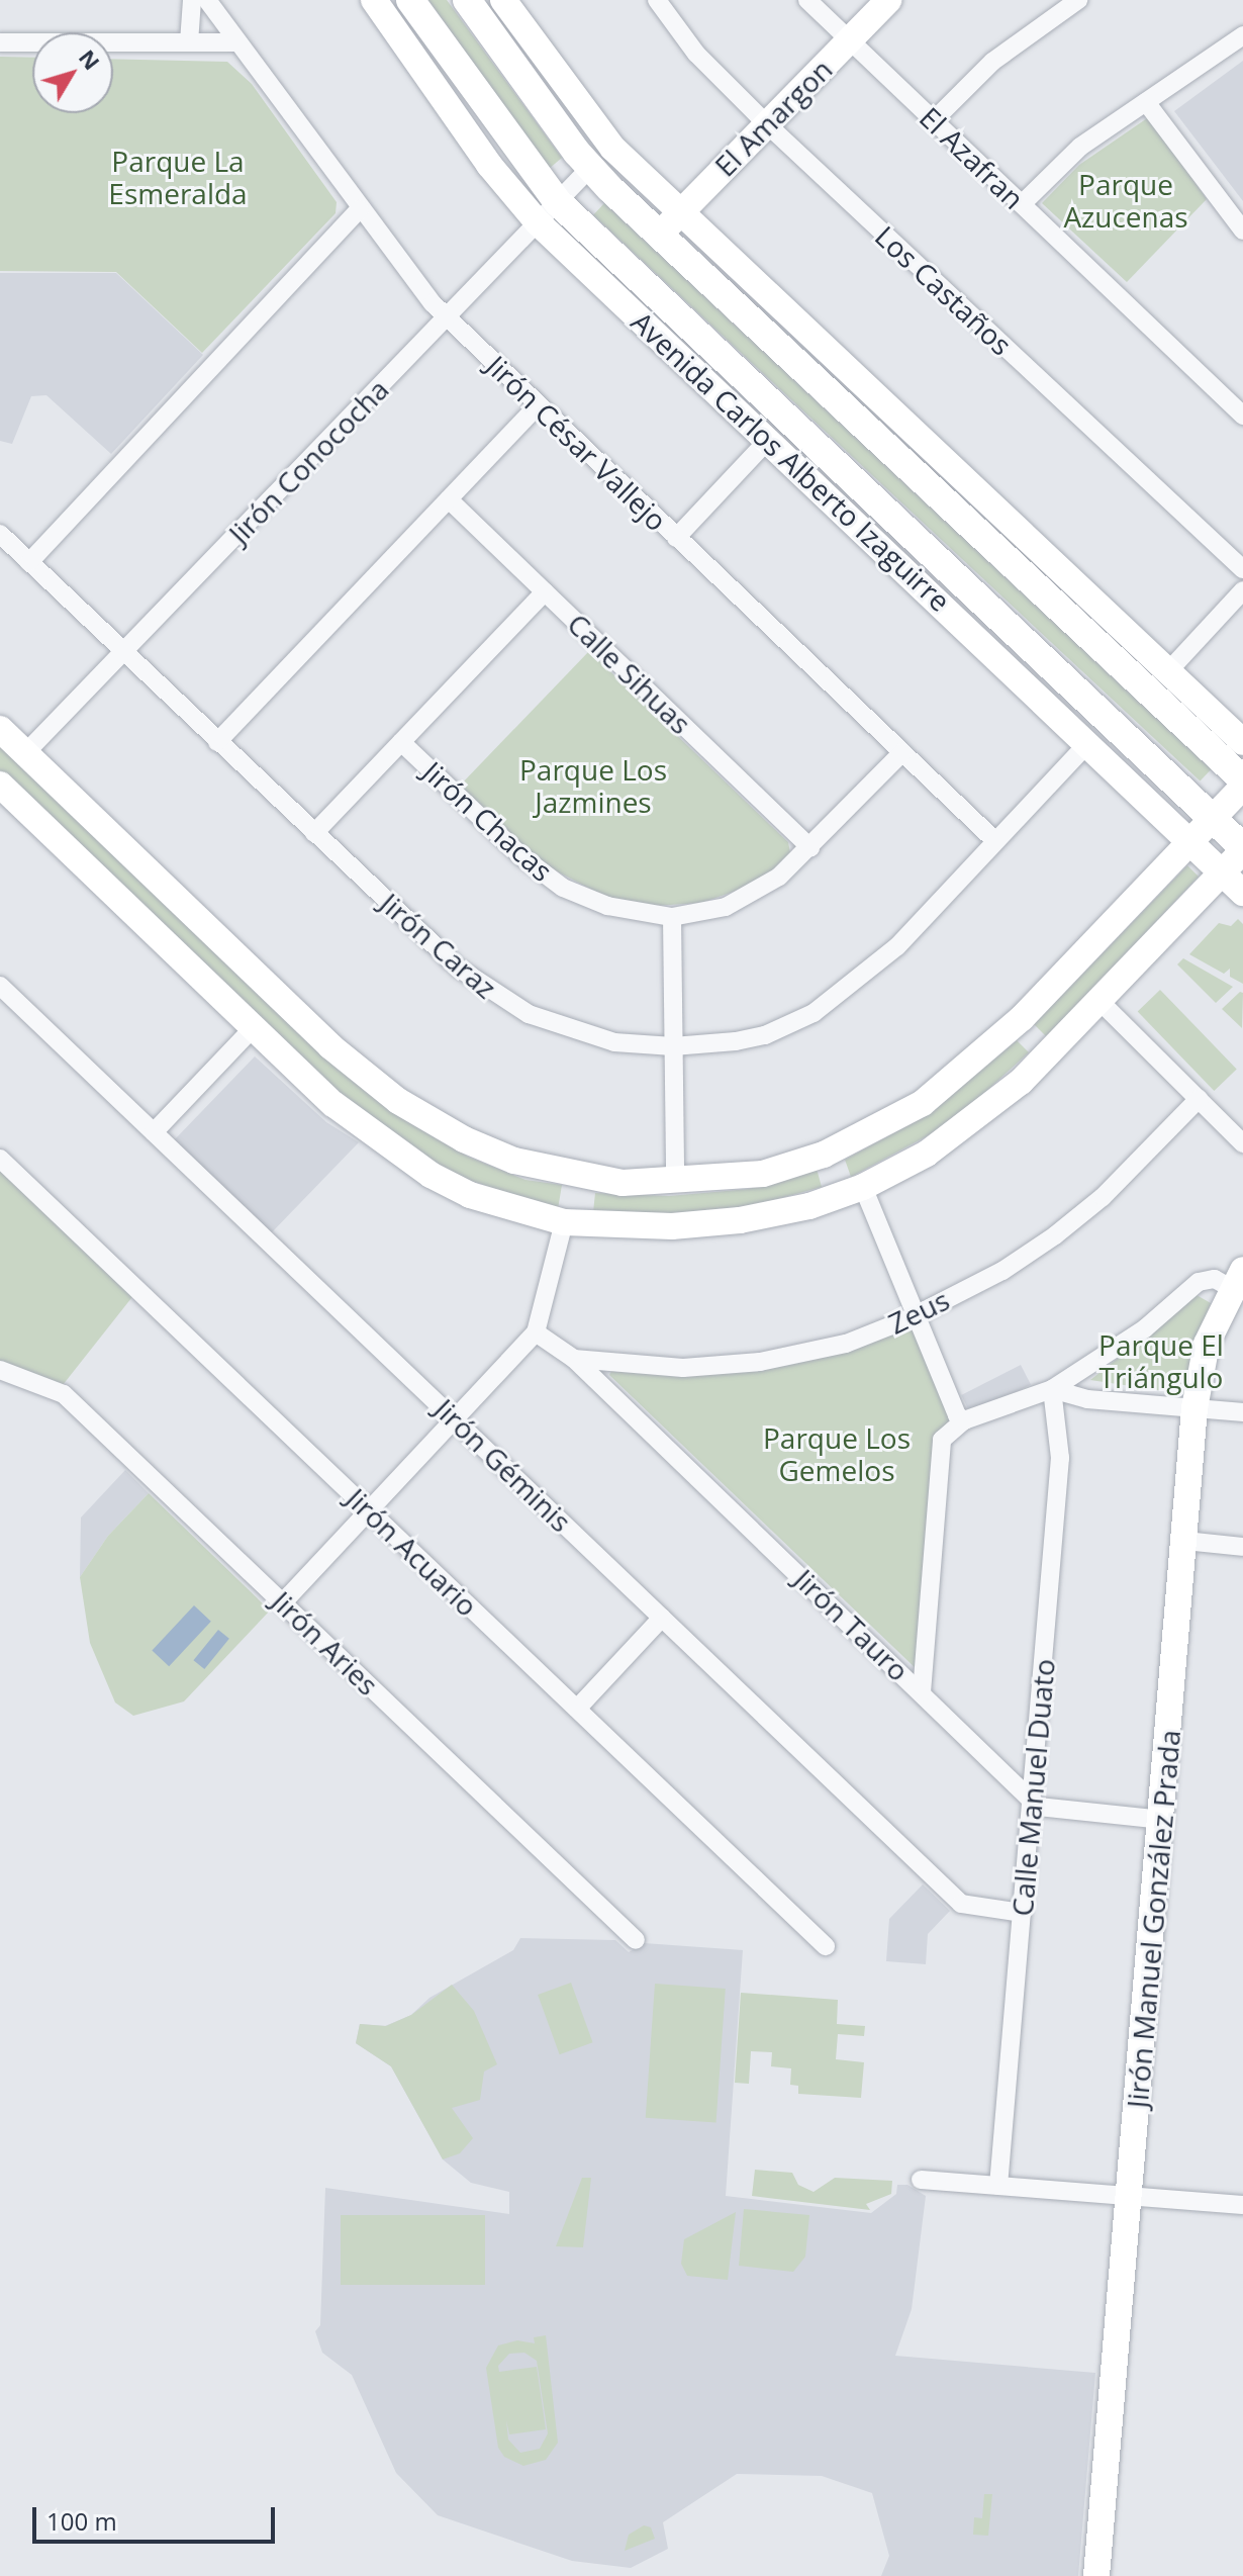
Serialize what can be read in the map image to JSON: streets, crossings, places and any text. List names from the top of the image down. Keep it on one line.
{"streets":{"main road":["Avenida Carlos Alberto Izaguirre"],"street":["El Amargon","El Azafran","Los Castaños","Jirón César Vallejo","Jirón Conococha","Calle Sihuas","Jirón Chacas","Jirón Caraz","Zeus","Jirón Géminis","Jirón Acuario","Jirón Tauro","Jirón Aries","Calle Manuel Duato","Jirón Manuel González Prada"]},"crossings":[["El Amargon","El Azafran"],["El Amargon","Los Castaños"],["Jirón César Vallejo","Jirón Conococha"],["Jirón César Vallejo","Jirón Chacas"],["Jirón César Vallejo","Jirón Caraz"],["Jirón Conococha","Avenida Carlos Alberto Izaguirre"],["Jirón Conococha","Jirón Caraz"],["Avenida Carlos Alberto Izaguirre","Jirón Caraz"],["Calle Sihuas","Jirón Chacas"],["Zeus","Jirón Tauro"],["Jirón Géminis","Calle Manuel Duato"],["Jirón Tauro","Calle Manuel Duato"]],"parks":["Parque La Esmeralda","Parque Azucenas","Parque Los Jazmines","Parque El Triángulo","Parque Los Gemelos"],"scale_bar":"100 m","north":"top right"}
